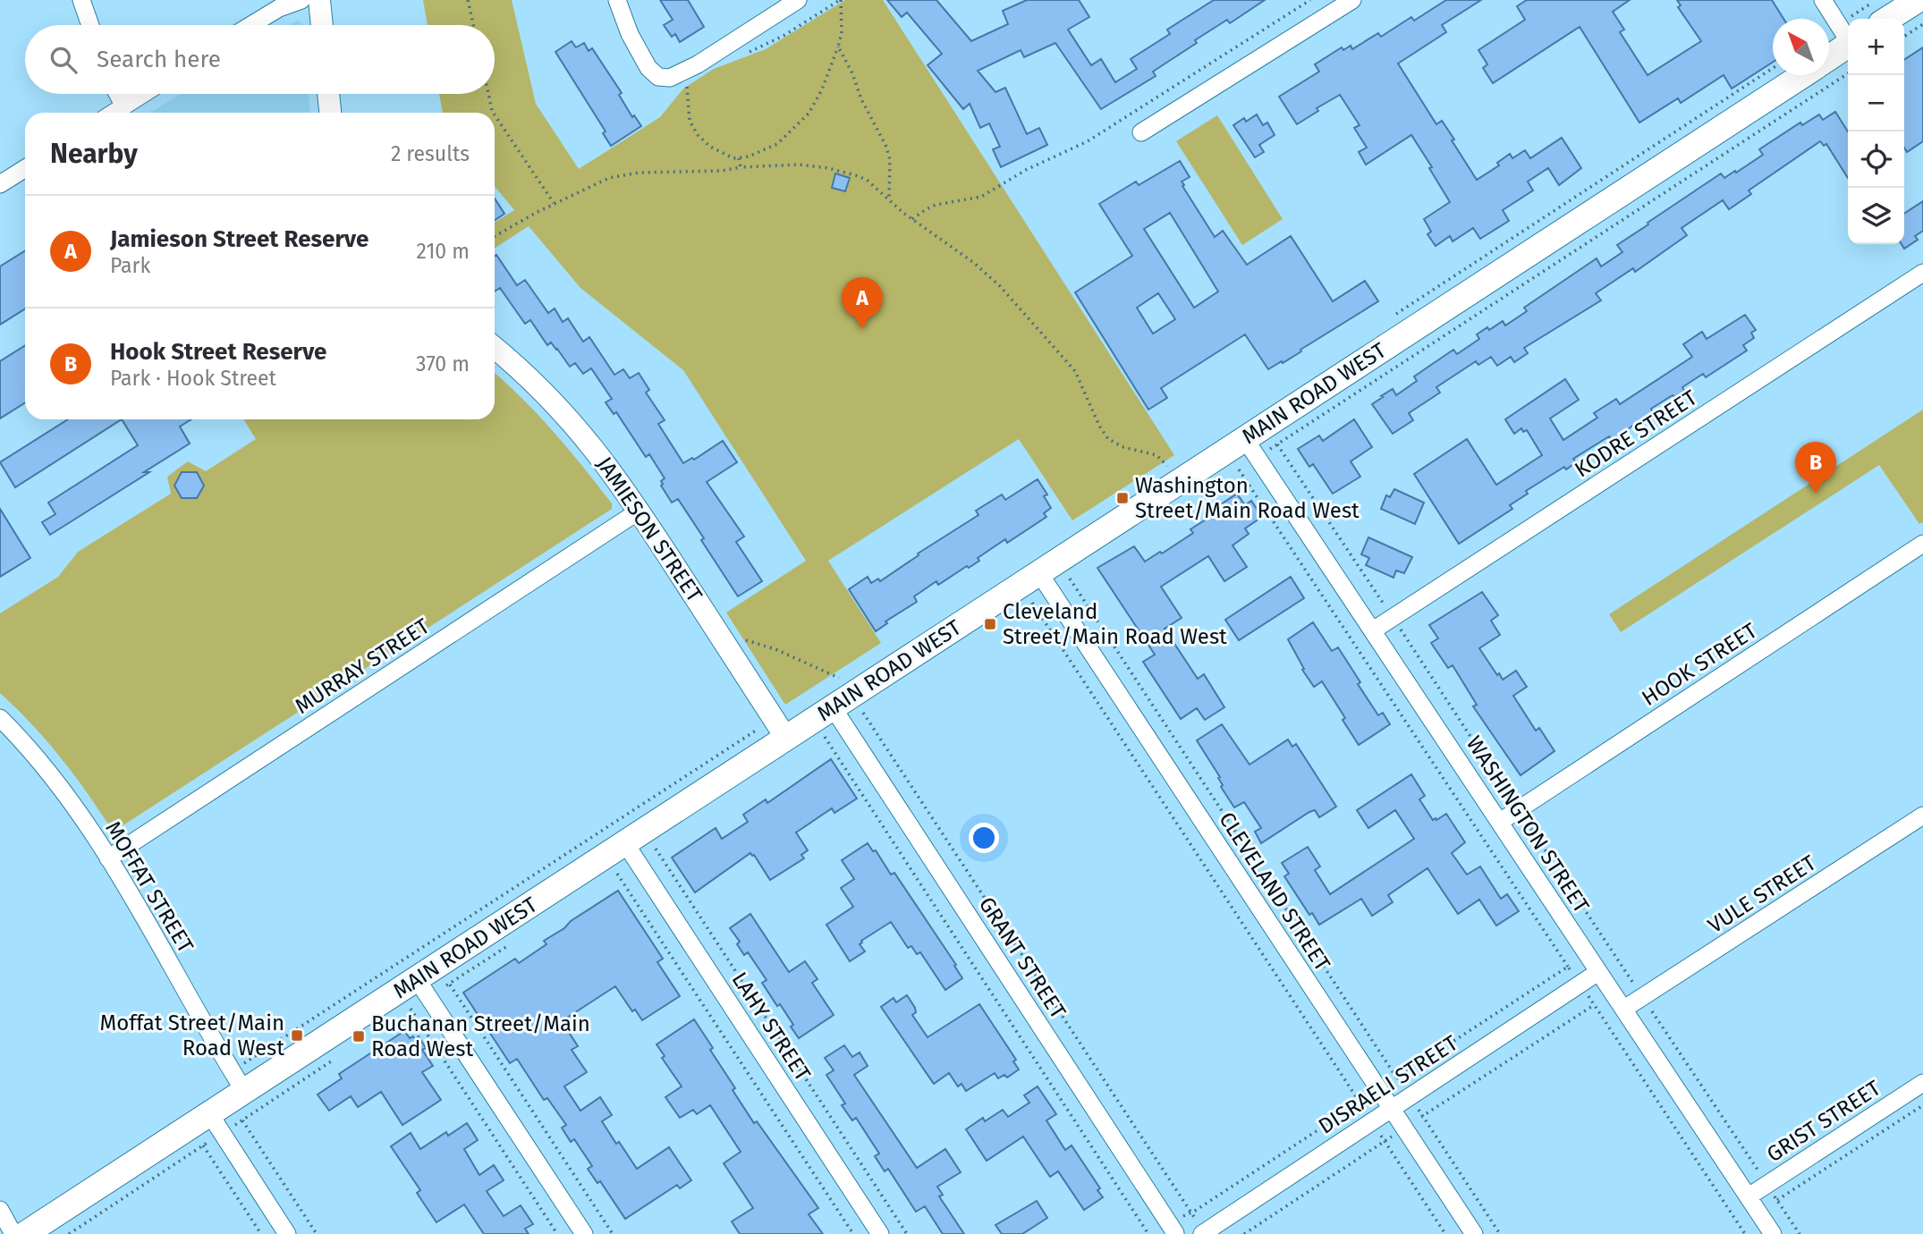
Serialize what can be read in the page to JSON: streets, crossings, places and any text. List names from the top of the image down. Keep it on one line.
{"streets":{"main road":["MAIN ROAD WEST"],"street":["KODRE STREET","JAMIESON STREET","HOOK STREET","MURRAY STREET","WASHINGTON STREET","MOFFAT STREET","CLEVELAND STREET","VULE STREET","GRANT STREET","LAHY STREET","DISRAELI STREET","GRIST STREET"]},"crossings":[["MAIN ROAD WEST","JAMIESON STREET"],["MAIN ROAD WEST","WASHINGTON STREET"],["MAIN ROAD WEST","MOFFAT STREET"],["MAIN ROAD WEST","CLEVELAND STREET"],["MAIN ROAD WEST","GRANT STREET"],["MAIN ROAD WEST","LAHY STREET"],["KODRE STREET","WASHINGTON STREET"],["JAMIESON STREET","MURRAY STREET"],["HOOK STREET","WASHINGTON STREET"],["MURRAY STREET","MOFFAT STREET"],["WASHINGTON STREET","VULE STREET"],["WASHINGTON STREET","DISRAELI STREET"],["WASHINGTON STREET","GRIST STREET"],["CLEVELAND STREET","DISRAELI STREET"],["GRANT STREET","DISRAELI STREET"]],"places":{"transit":["Washington Street/Main Road West","Cleveland Street/Main Road West","Moffat Street/Main Road West","Buchanan Street/Main Road West"]},"north":"top left","page":{"map_buttons":["+","−"],"search":"Search here","heading":["Nearby","2 results"],"list":[{"mark":"A","name":"Jamieson Street Reserve","note":"Park","value":"210 m"},{"mark":"B","name":"Hook Street Reserve","note":"Park · Hook Street","value":"370 m"}],"pins":["A","B"]}}
